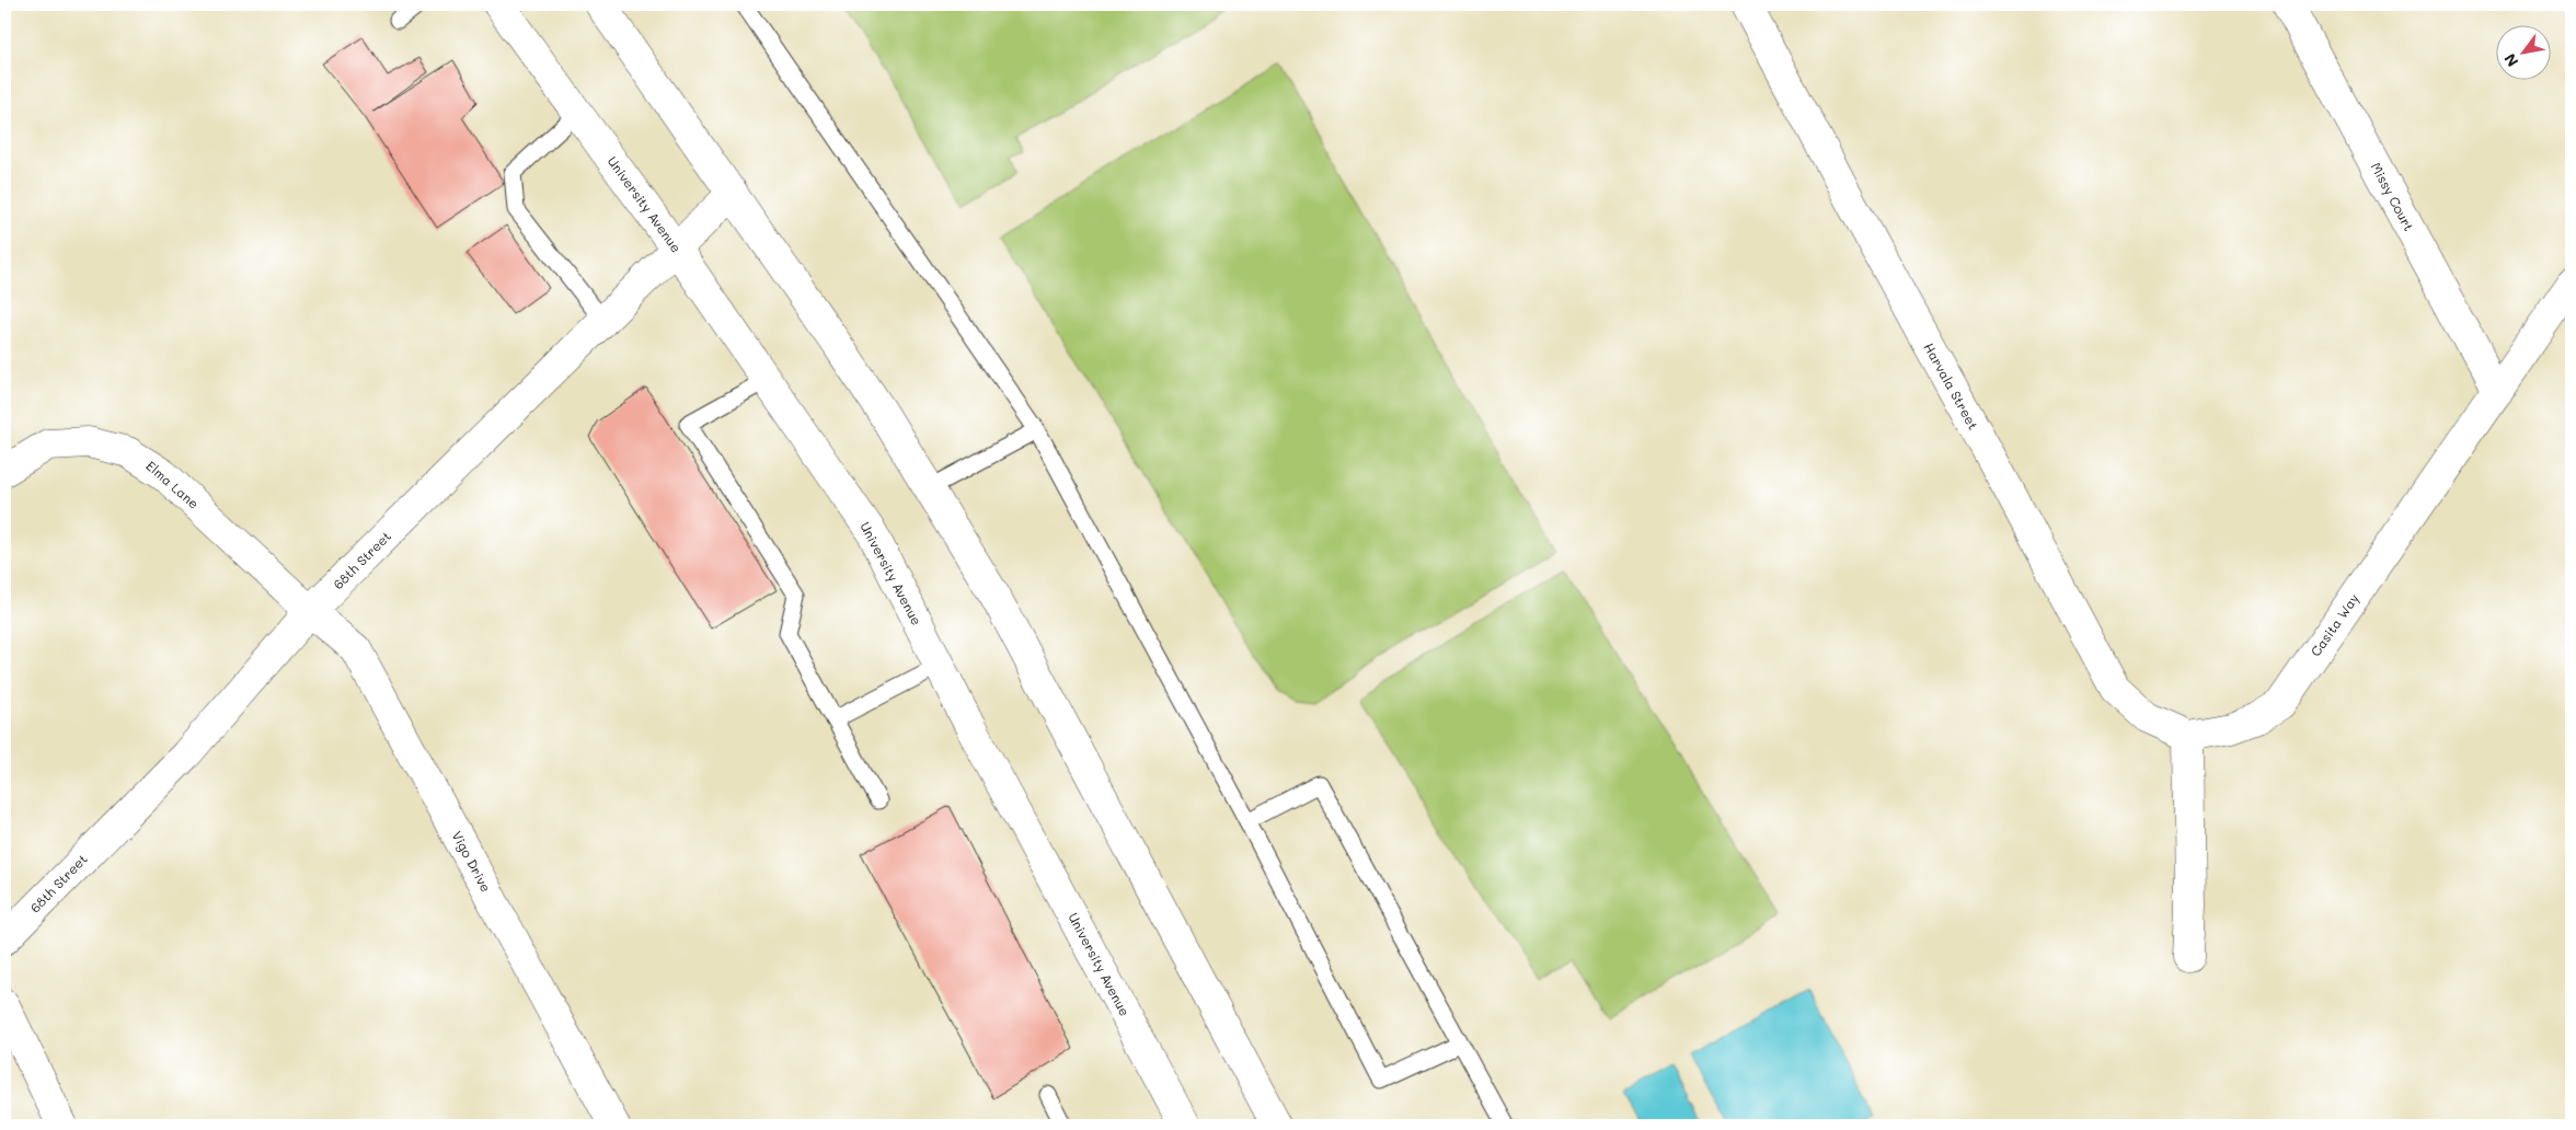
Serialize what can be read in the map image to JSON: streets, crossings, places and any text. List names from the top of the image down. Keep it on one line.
{"streets":{"street":["Missy Court","University Avenue","Harvala Street","Elma Lane","68th Street","Casita Way","Vigo Drive"]},"crossings":[["Missy Court","Casita Way"],["University Avenue","68th Street"],["Harvala Street","Casita Way"],["Elma Lane","68th Street"],["Elma Lane","Vigo Drive"],["68th Street","Vigo Drive"]],"north":"bottom left"}
